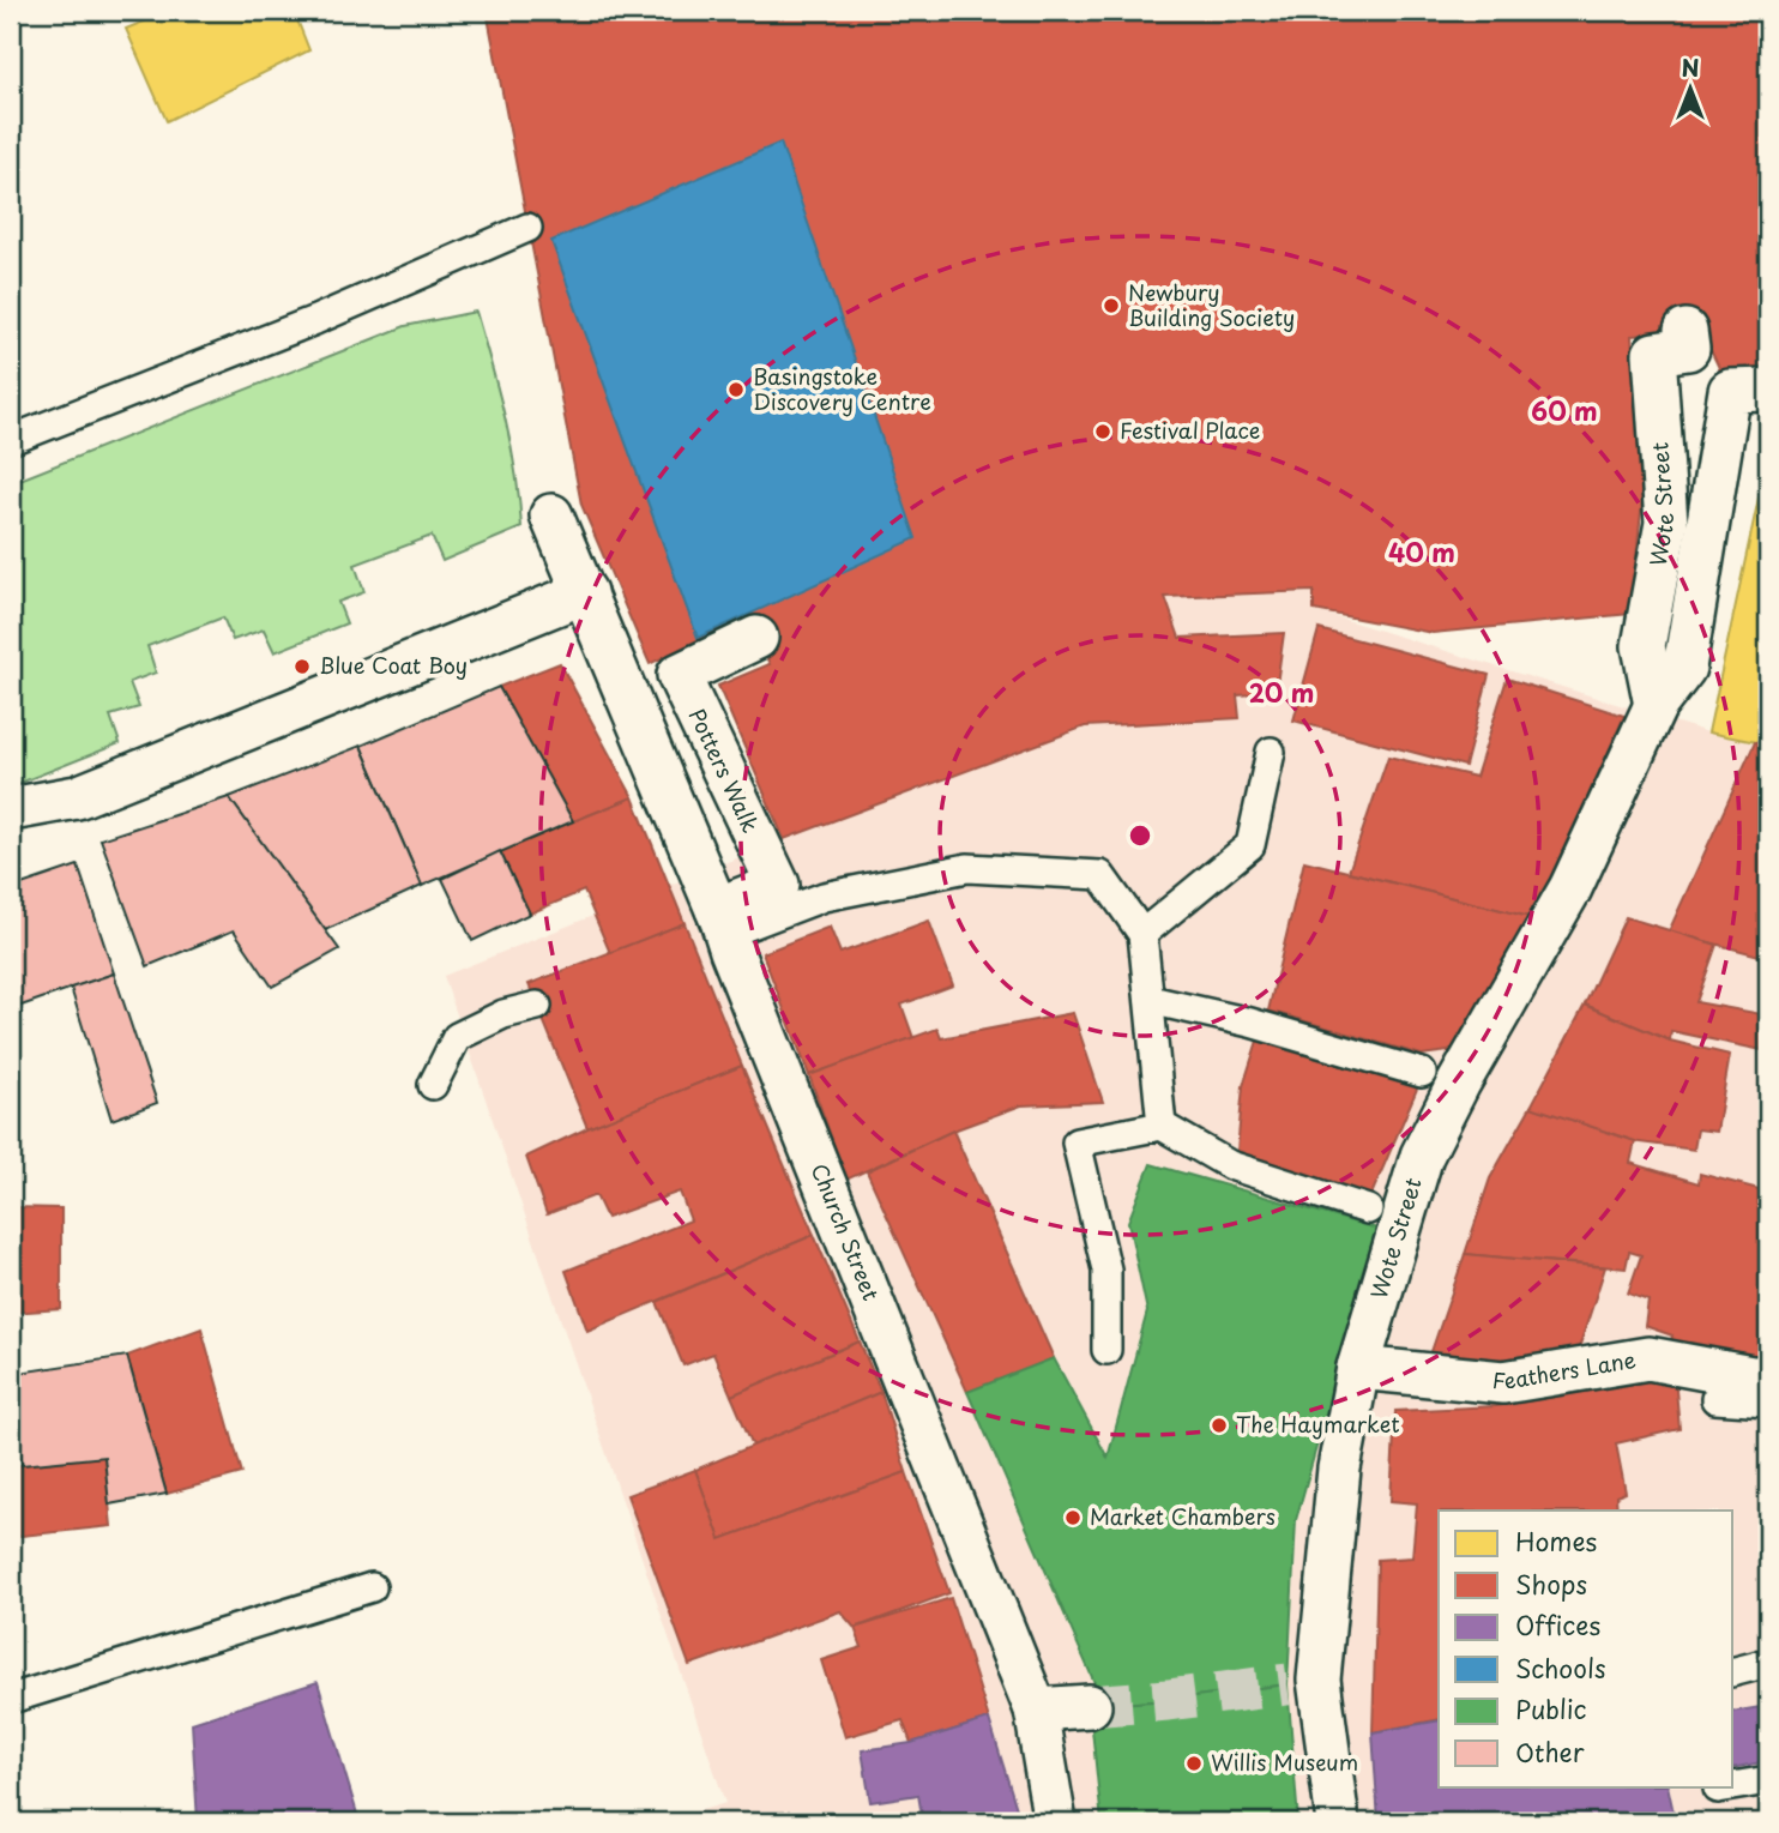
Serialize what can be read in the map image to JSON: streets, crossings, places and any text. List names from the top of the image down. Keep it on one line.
{"streets":{"street":["Wote Street","Potters Walk","Church Street","Feathers Lane"]},"crossings":[["Wote Street","Feathers Lane"],["Potters Walk","Church Street"]],"places":["Newbury Building Society","Basingstoke Discovery Centre","Festival Place","Blue Coat Boy","The Haymarket","Market Chambers","Willis Museum"],"legend":["Homes","Shops","Offices","Schools","Public","Other"],"north":"top","rings":["60 m","40 m","20 m"]}
